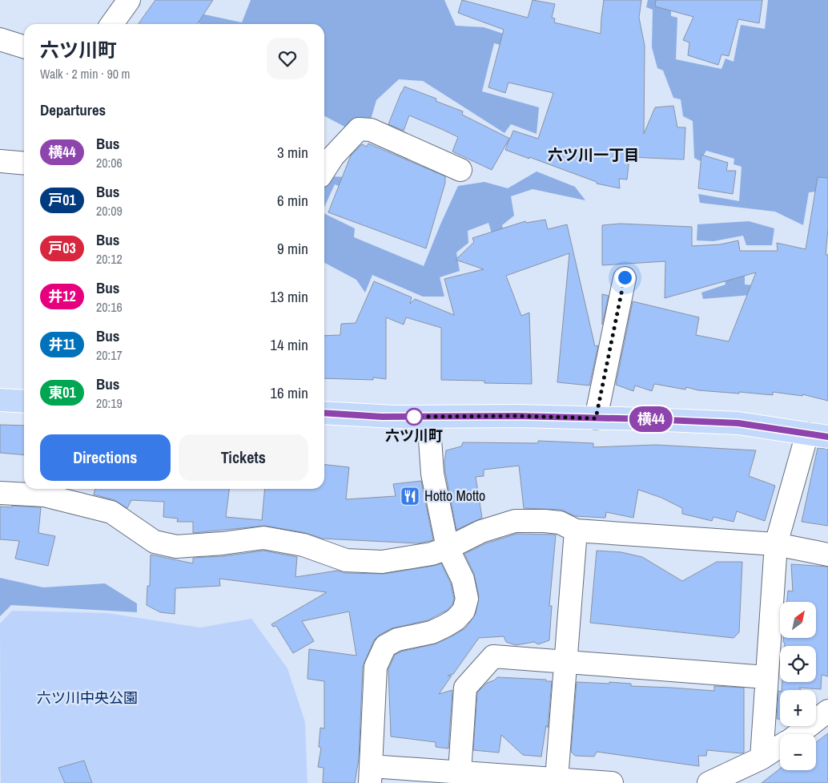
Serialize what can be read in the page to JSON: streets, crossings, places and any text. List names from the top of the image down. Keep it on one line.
{"districts":["六ツ川一丁目"],"parks":["六ツ川中央公園"],"places":{"other":["六ツ川町"],"restaurant":["Hotto Motto"]},"lines":["bus line 横44"],"north":"top right","page":{"on_map":"横44","heading":[["六ツ川町","Walk · 2 min · 90 m"],"Departures"],"list":[{"mark":"横44","name":"Bus","note":"20:06","value":"3 min"},{"mark":"戸01","name":"Bus","note":"20:09","value":"6 min"},{"mark":"戸03","name":"Bus","note":"20:12","value":"9 min"},{"mark":"井12","name":"Bus","note":"20:16","value":"13 min"},{"mark":"井11","name":"Bus","note":"20:17","value":"14 min"},{"mark":"東01","name":"Bus","note":"20:19","value":"16 min"}],"buttons":["Directions","Tickets"],"map_buttons":["+","−"]}}
